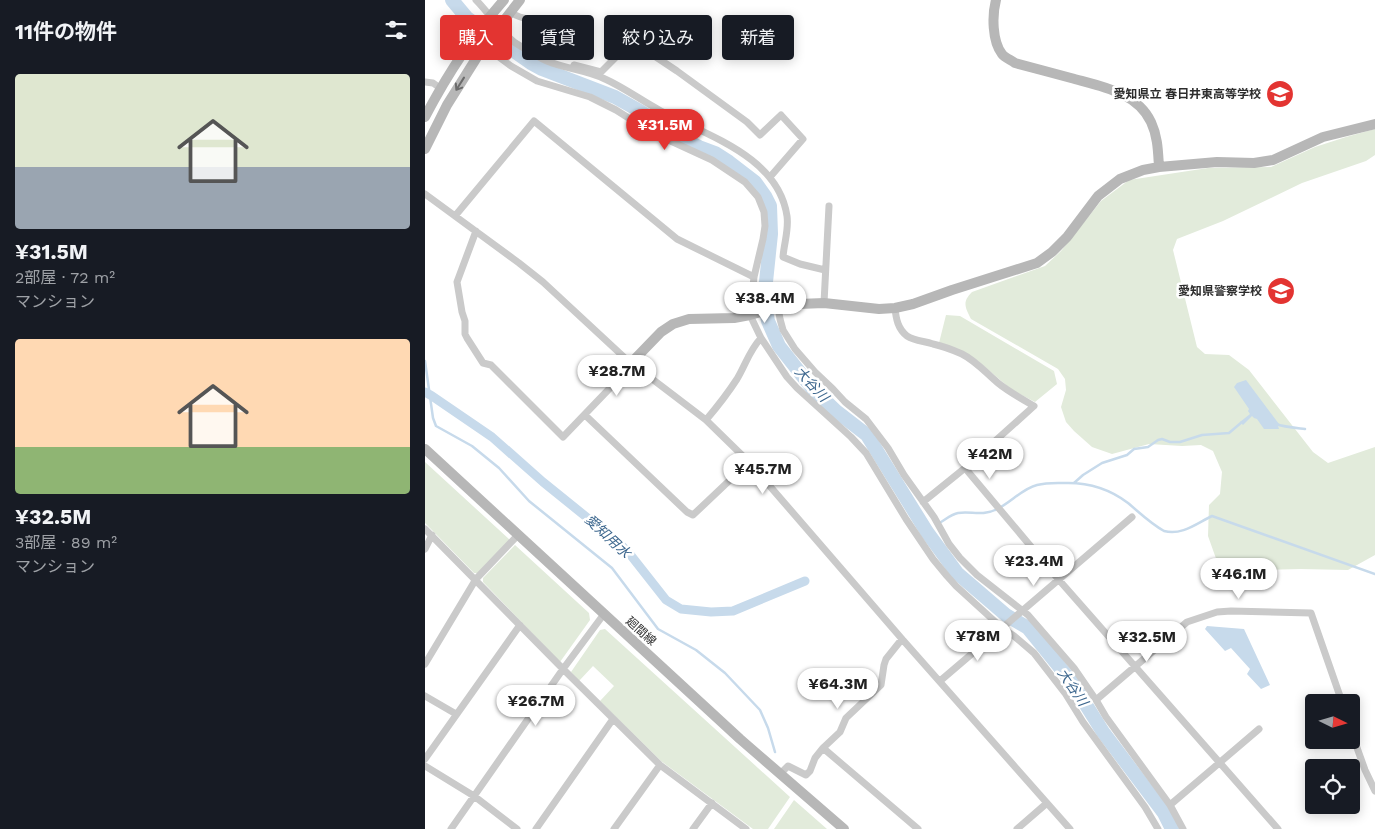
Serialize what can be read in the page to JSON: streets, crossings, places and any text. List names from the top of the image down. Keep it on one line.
{"streets":{"street":["廻間線"]},"water":["大谷川","愛知用水"],"places":{"school or university":["愛知県立 春日井東高等学校","愛知県警察学校"]},"north":"right","page":{"heading":"11件の物件","chip":["購入","賃貸","絞り込み","新着"],"list":[{"name":"¥31.5M","note":"2部屋 · 72 m² · マンション"},{"name":"¥32.5M","note":"3部屋 · 89 m² · マンション"}],"price":["¥31.5M","¥38.4M","¥28.7M","¥42M","¥45.7M","¥23.4M","¥46.1M","¥78M","¥32.5M","¥64.3M","¥26.7M"]}}
